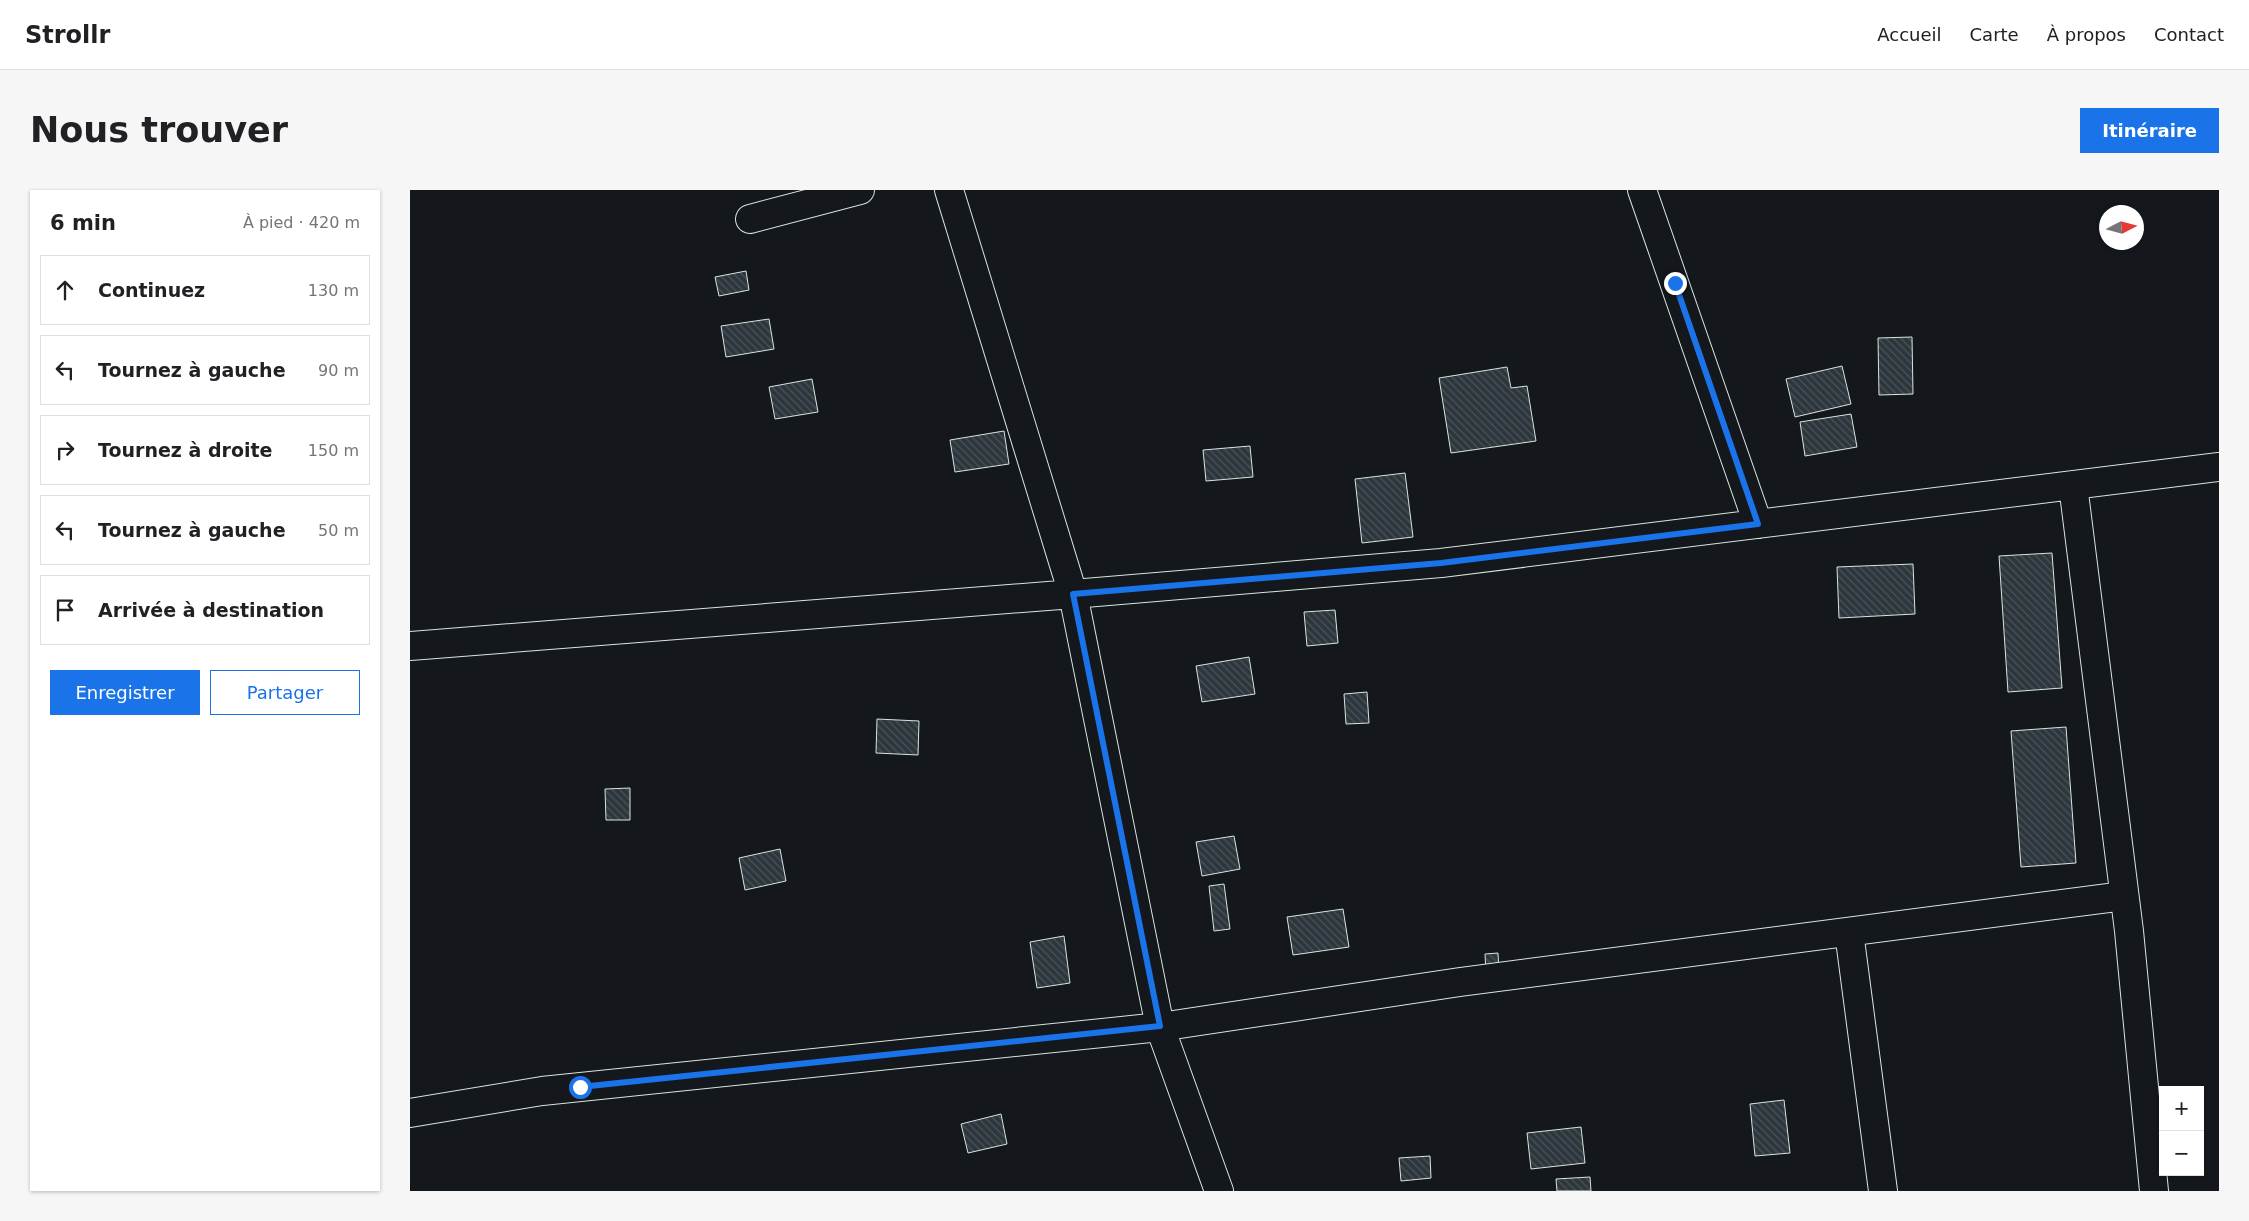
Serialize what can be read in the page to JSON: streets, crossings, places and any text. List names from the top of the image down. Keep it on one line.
{"north":"right","page":{"header":"Strollr","nav":["Accueil","Carte","À propos","Contact"],"buttons":["Itinéraire",["Enregistrer","Partager"]],"title":"Nous trouver","heading":["6 min","À pied · 420 m"],"list":[["Continuez","130 m"],["Tournez à gauche","90 m"],["Tournez à droite","150 m"],["Tournez à gauche","50 m"],"Arrivée à destination"],"map_buttons":["+","−"]}}
